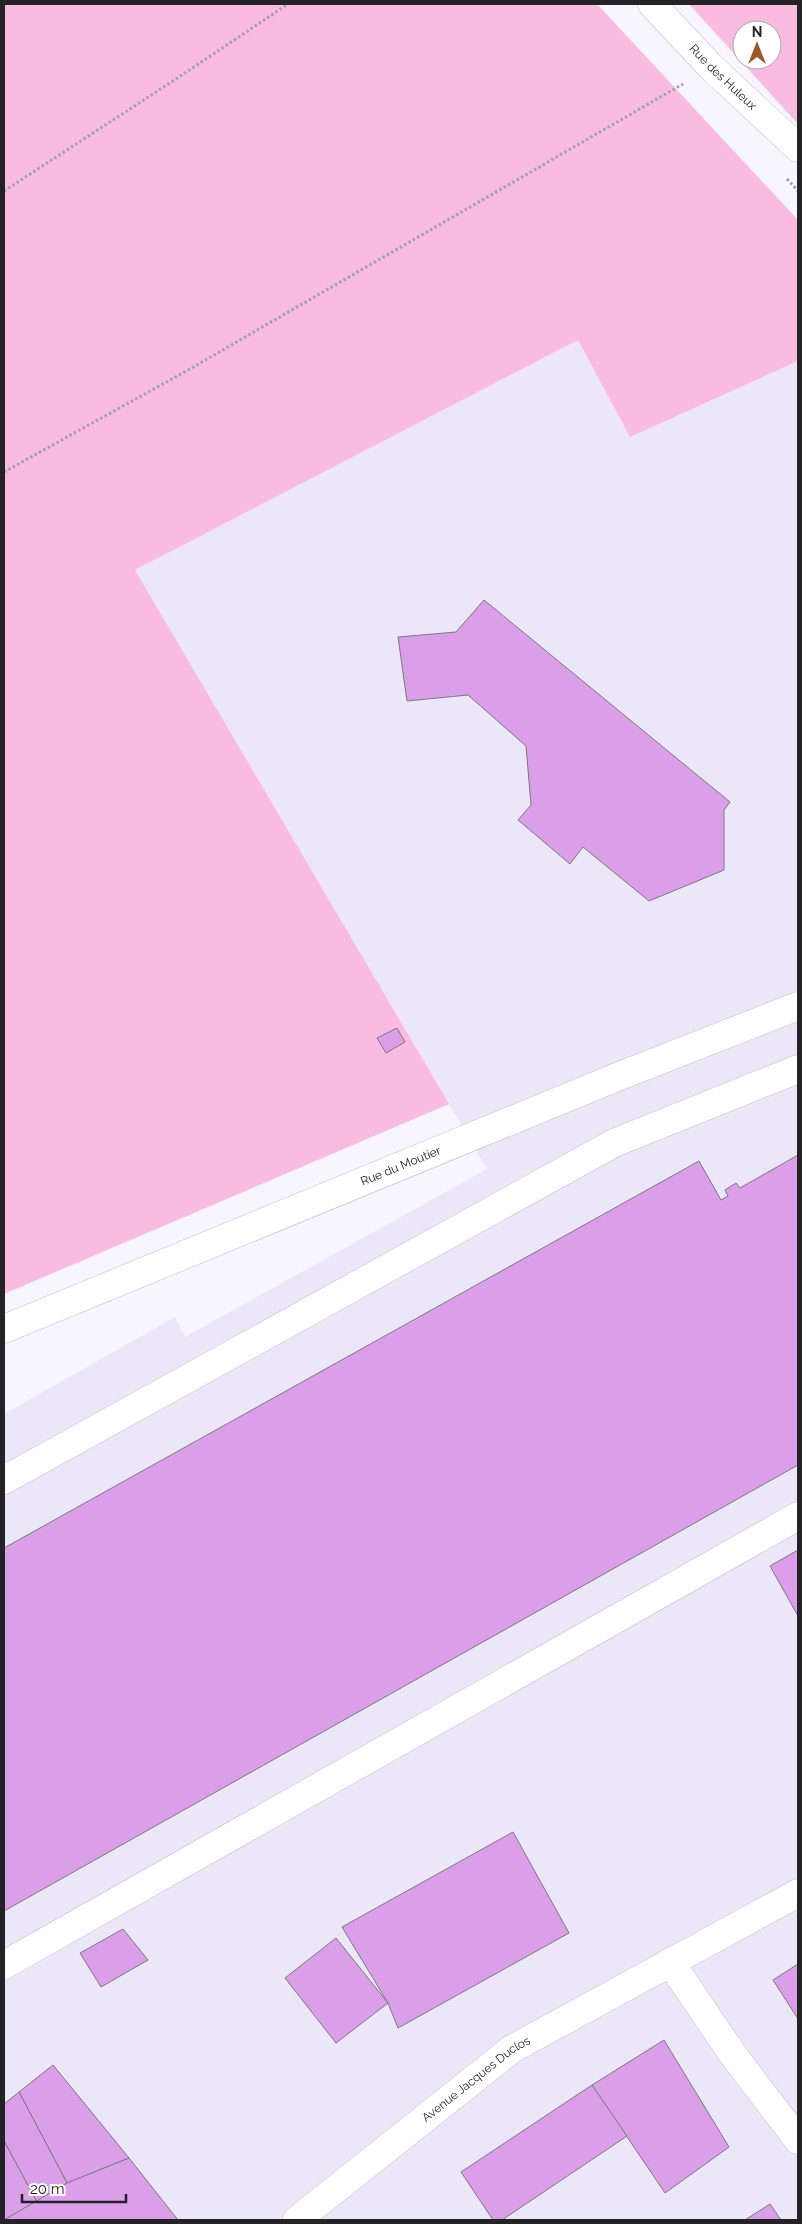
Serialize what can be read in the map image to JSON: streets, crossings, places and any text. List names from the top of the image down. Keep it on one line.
{"streets":{"street":["Rue des Huleux","Rue du Moutier","Avenue Jacques Duclos"]},"scale_bar":"20 m","north":"top"}
